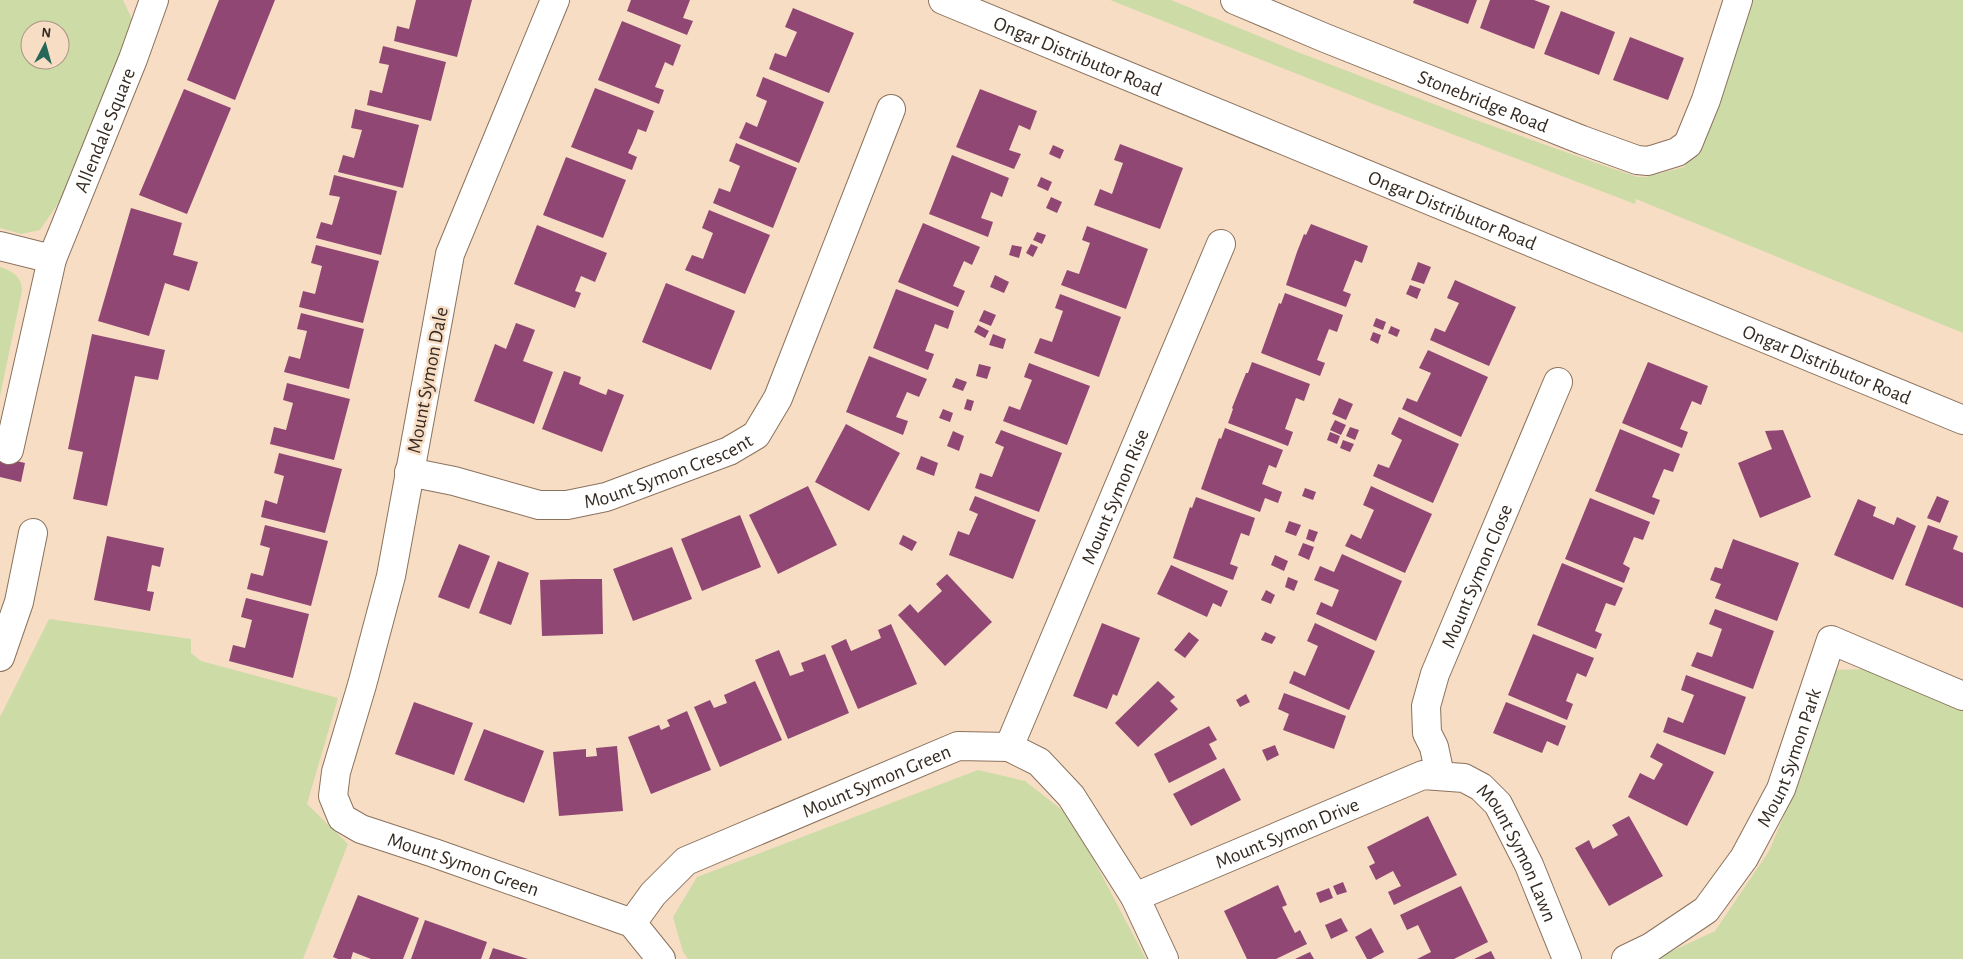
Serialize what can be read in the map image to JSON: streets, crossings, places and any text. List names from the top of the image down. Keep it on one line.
{"streets":{"street":["Ongar Distributor Road","Stonebridge Road","Allendale Square","Mount Symon Dale","Mount Symon Crescent","Mount Symon Rise","Mount Symon Close","Mount Symon Park","Mount Symon Green","Mount Symon Drive","Mount Symon Lawn"]},"crossings":[["Mount Symon Dale","Mount Symon Crescent"],["Mount Symon Dale","Mount Symon Green"],["Mount Symon Rise","Mount Symon Green"],["Mount Symon Close","Mount Symon Drive"],["Mount Symon Close","Mount Symon Lawn"],["Mount Symon Green","Mount Symon Drive"],["Mount Symon Drive","Mount Symon Lawn"]],"north":"top"}
